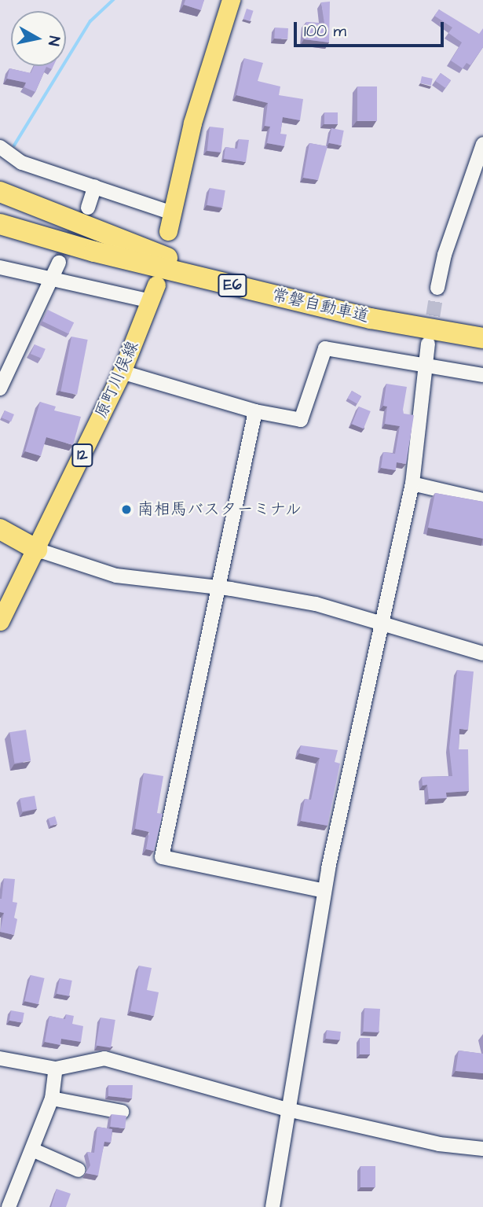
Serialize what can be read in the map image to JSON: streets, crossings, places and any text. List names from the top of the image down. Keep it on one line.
{"streets":{"highway":["E6","常磐自動車道"],"main road":["原町川俣線","12"]},"places":["南相馬バスターミナル"],"scale_bar":"100 m","north":"right"}
